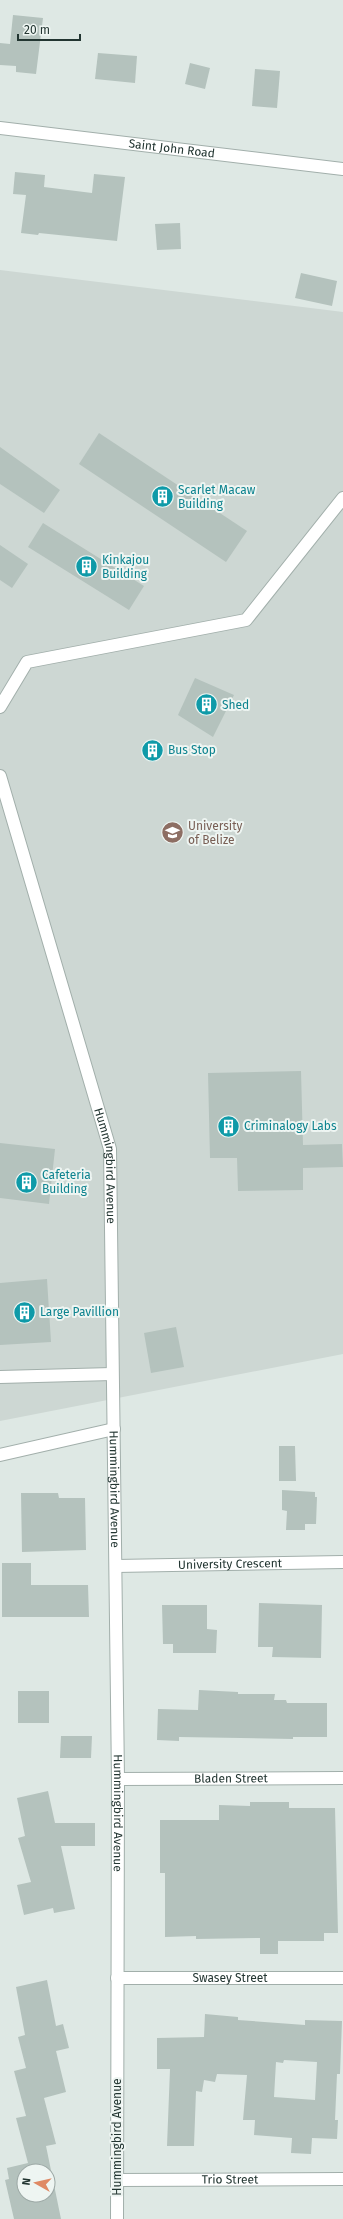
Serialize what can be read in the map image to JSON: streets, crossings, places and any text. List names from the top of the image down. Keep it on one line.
{"streets":{"street":["Saint John Road","Hummingbird Avenue","University Crescent","Bladen Street","Swasey Street","Trio Street"]},"crossings":[["Hummingbird Avenue","University Crescent"],["Hummingbird Avenue","Bladen Street"],["Hummingbird Avenue","Swasey Street"],["Hummingbird Avenue","Trio Street"]],"places":{"building":["Scarlet Macaw Building","Kinkajou Building","Shed","Bus Stop","Criminalogy Labs","Cafeteria Building","Large Pavillion"],"school or university":["University of Belize"]},"scale_bar":"20 m","north":"left"}
